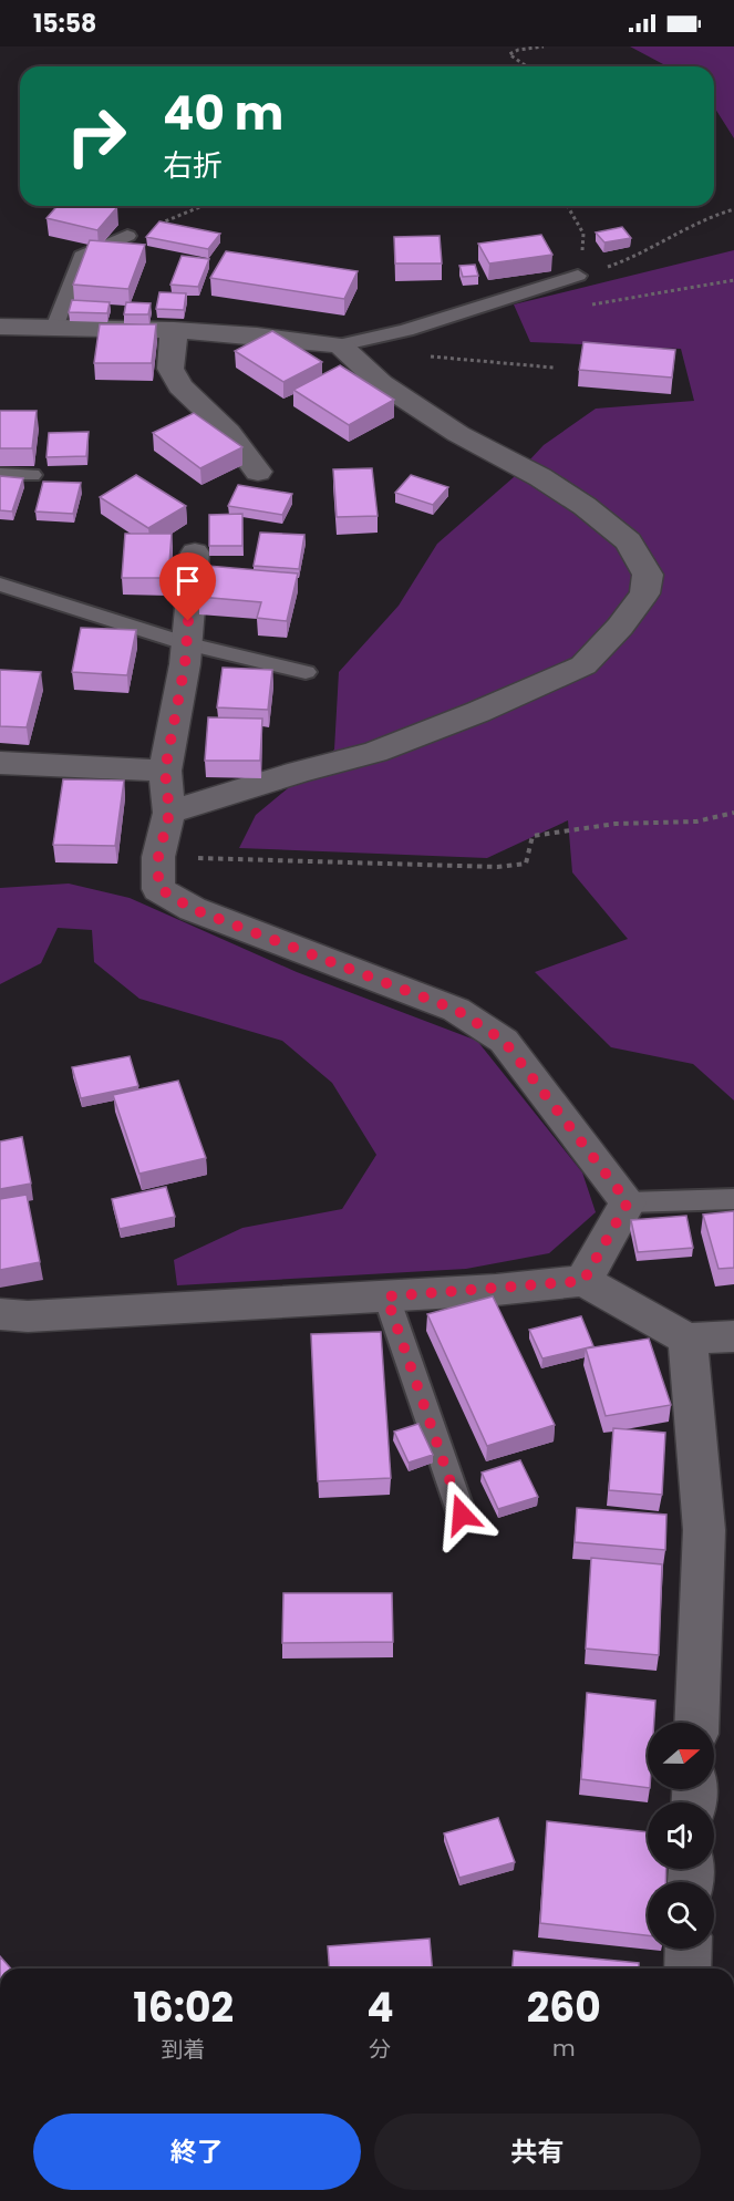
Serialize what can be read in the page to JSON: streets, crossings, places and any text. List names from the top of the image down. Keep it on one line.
{"north":"right","page":{"status":"15:58","turn":["40 m","右折"],"eta":["16:02","到着","4","分","260","m"],"buttons":["終了","共有"]}}
